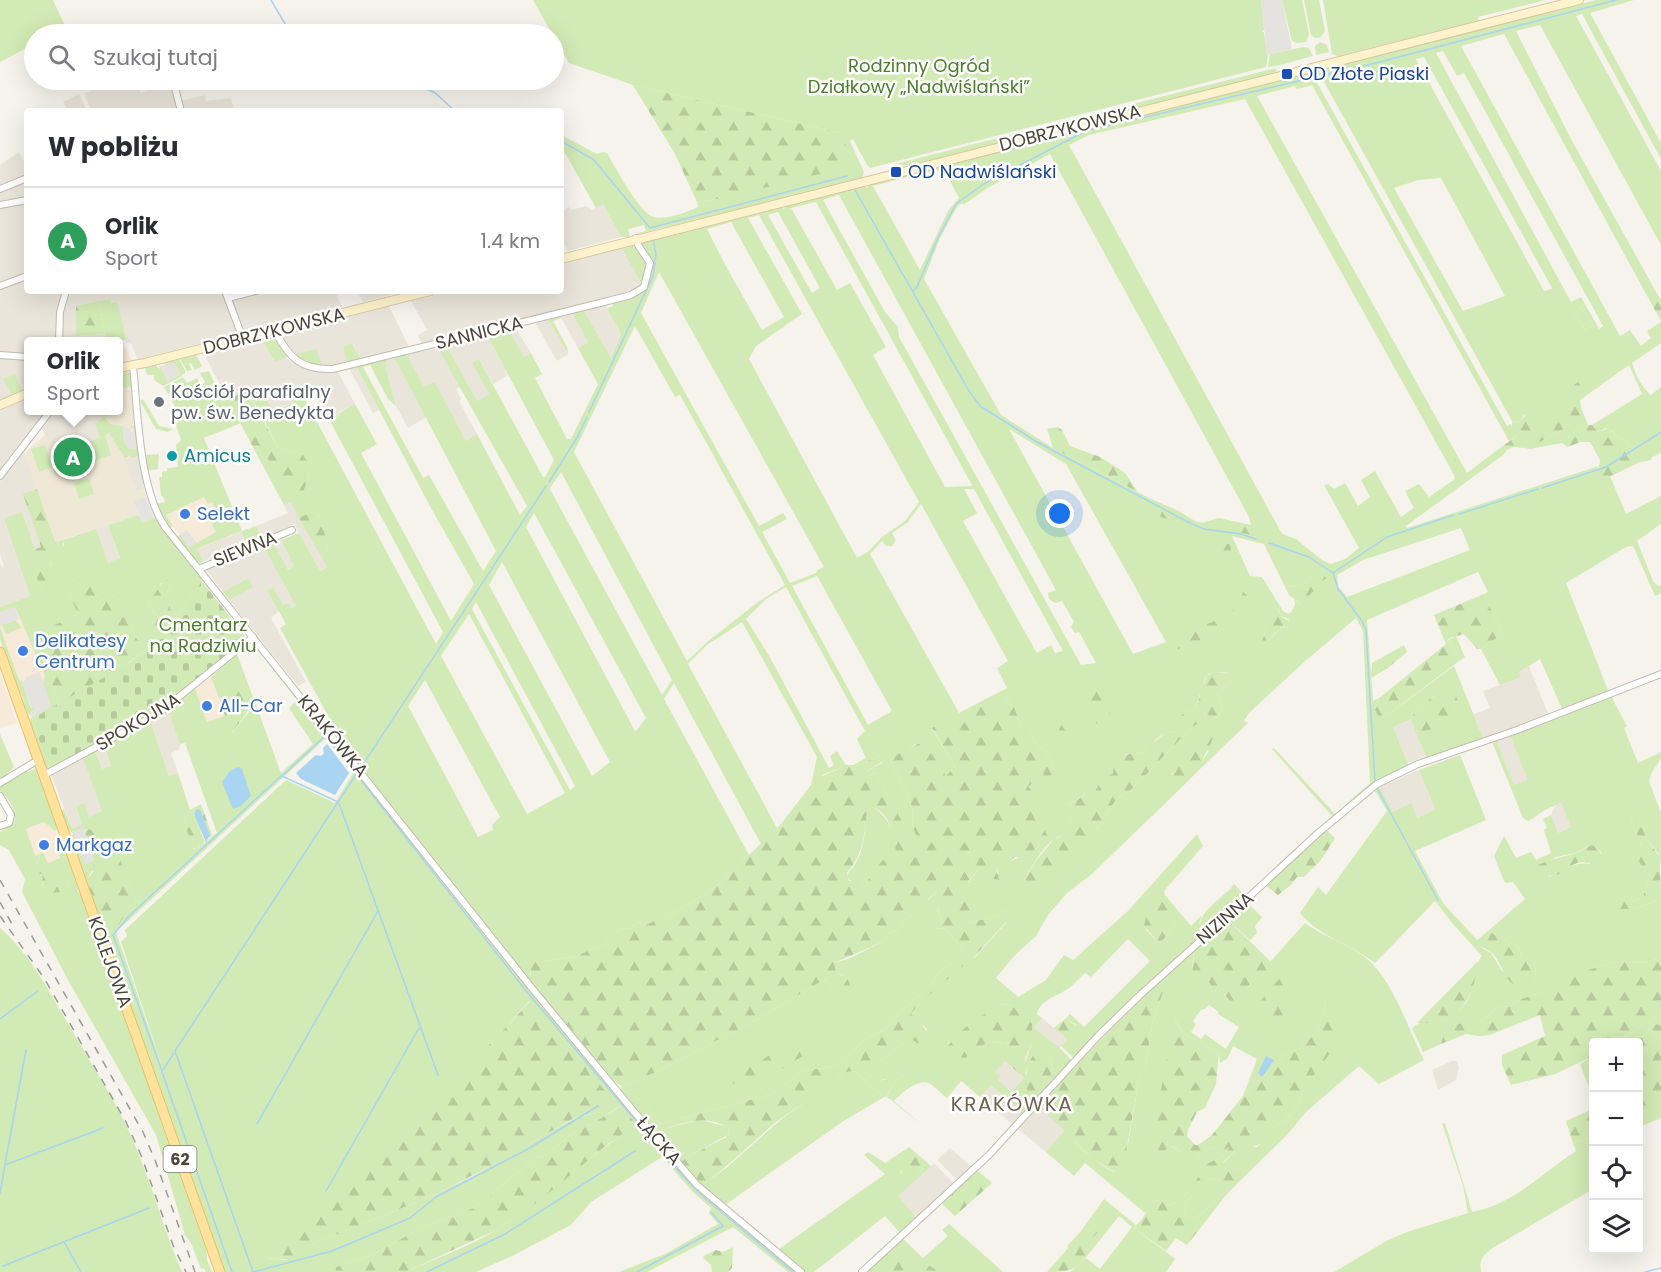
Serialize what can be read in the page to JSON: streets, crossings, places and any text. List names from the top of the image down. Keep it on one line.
{"streets":{"main road":["DOBRZYKOWSKA","KOLEJOWA","62"],"street":["SANNICKA","SIEWNA","SPOKOJNA","KRAKÓWKA","NIZINNA","ŁĄCKA"]},"crossings":[["DOBRZYKOWSKA","SANNICKA"],["DOBRZYKOWSKA","KRAKÓWKA"],["SIEWNA","KRAKÓWKA"],["SPOKOJNA","KRAKÓWKA"],["SPOKOJNA","KOLEJOWA"],["KRAKÓWKA","ŁĄCKA"]],"districts":["KRAKÓWKA"],"parks":["Rodzinny Ogród Działkowy „Nadwiślański”","Cmentarz na Radziwiu"],"places":{"transit":["OD Złote Piaski","OD Nadwiślański"],"other":["Kościół parafialny pw. św. Benedykta","Amicus","Selekt","Delikatesy Centrum","All-Car","Markgaz"]},"page":{"search":"Szukaj tutaj","heading":"W pobliżu","list":[{"mark":"A","name":"Orlik","note":"Sport","value":"1.4 km"}],"popup":["Orlik","Sport"],"pins":"A","map_buttons":["+","−"]}}
